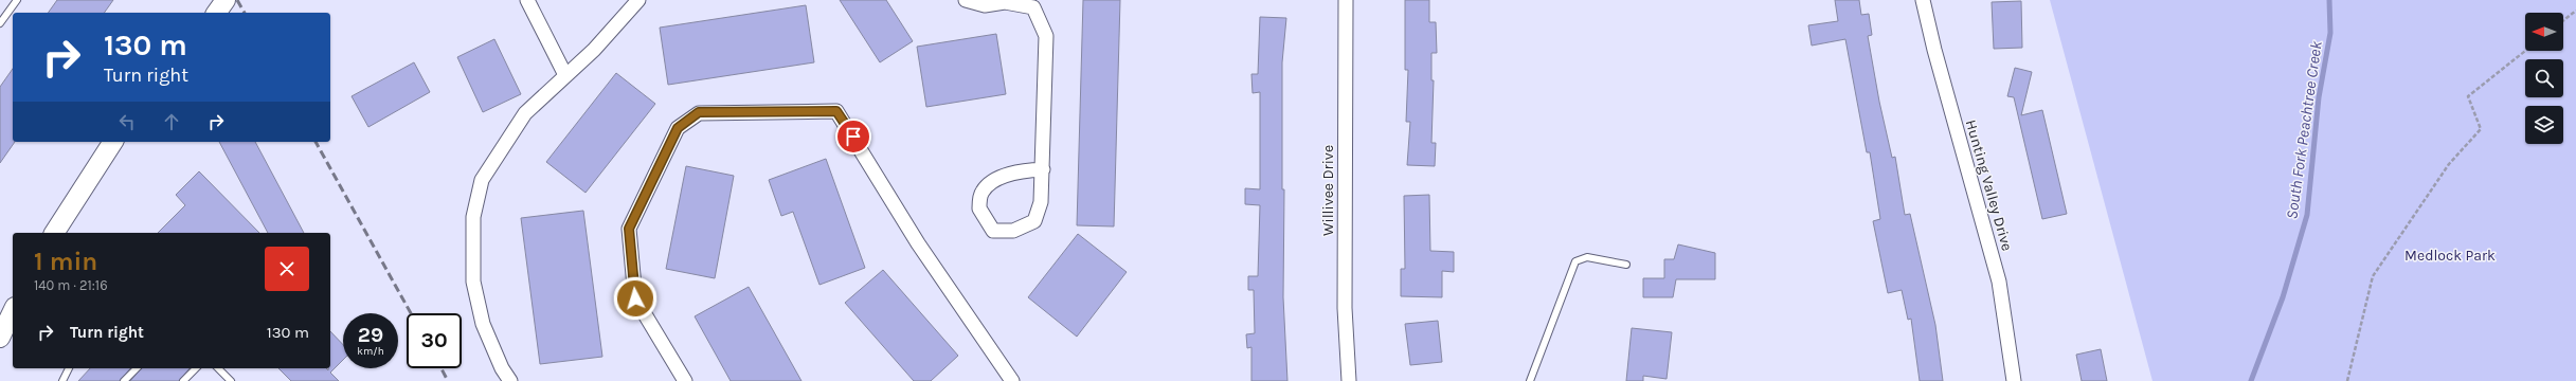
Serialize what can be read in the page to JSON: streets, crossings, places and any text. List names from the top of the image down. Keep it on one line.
{"streets":{"street":["Hunting Valley Drive","Willivee Drive"]},"water":["South Fork Peachtree Creek"],"parks":["Medlock Park"],"north":"left","page":{"turn":["130 m","Turn right"],"heading":["1 min","140 m · 21:16"],"list":[{"name":"Turn right","value":"130 m"}],"speed":"29 km/h","limit":"30"}}
